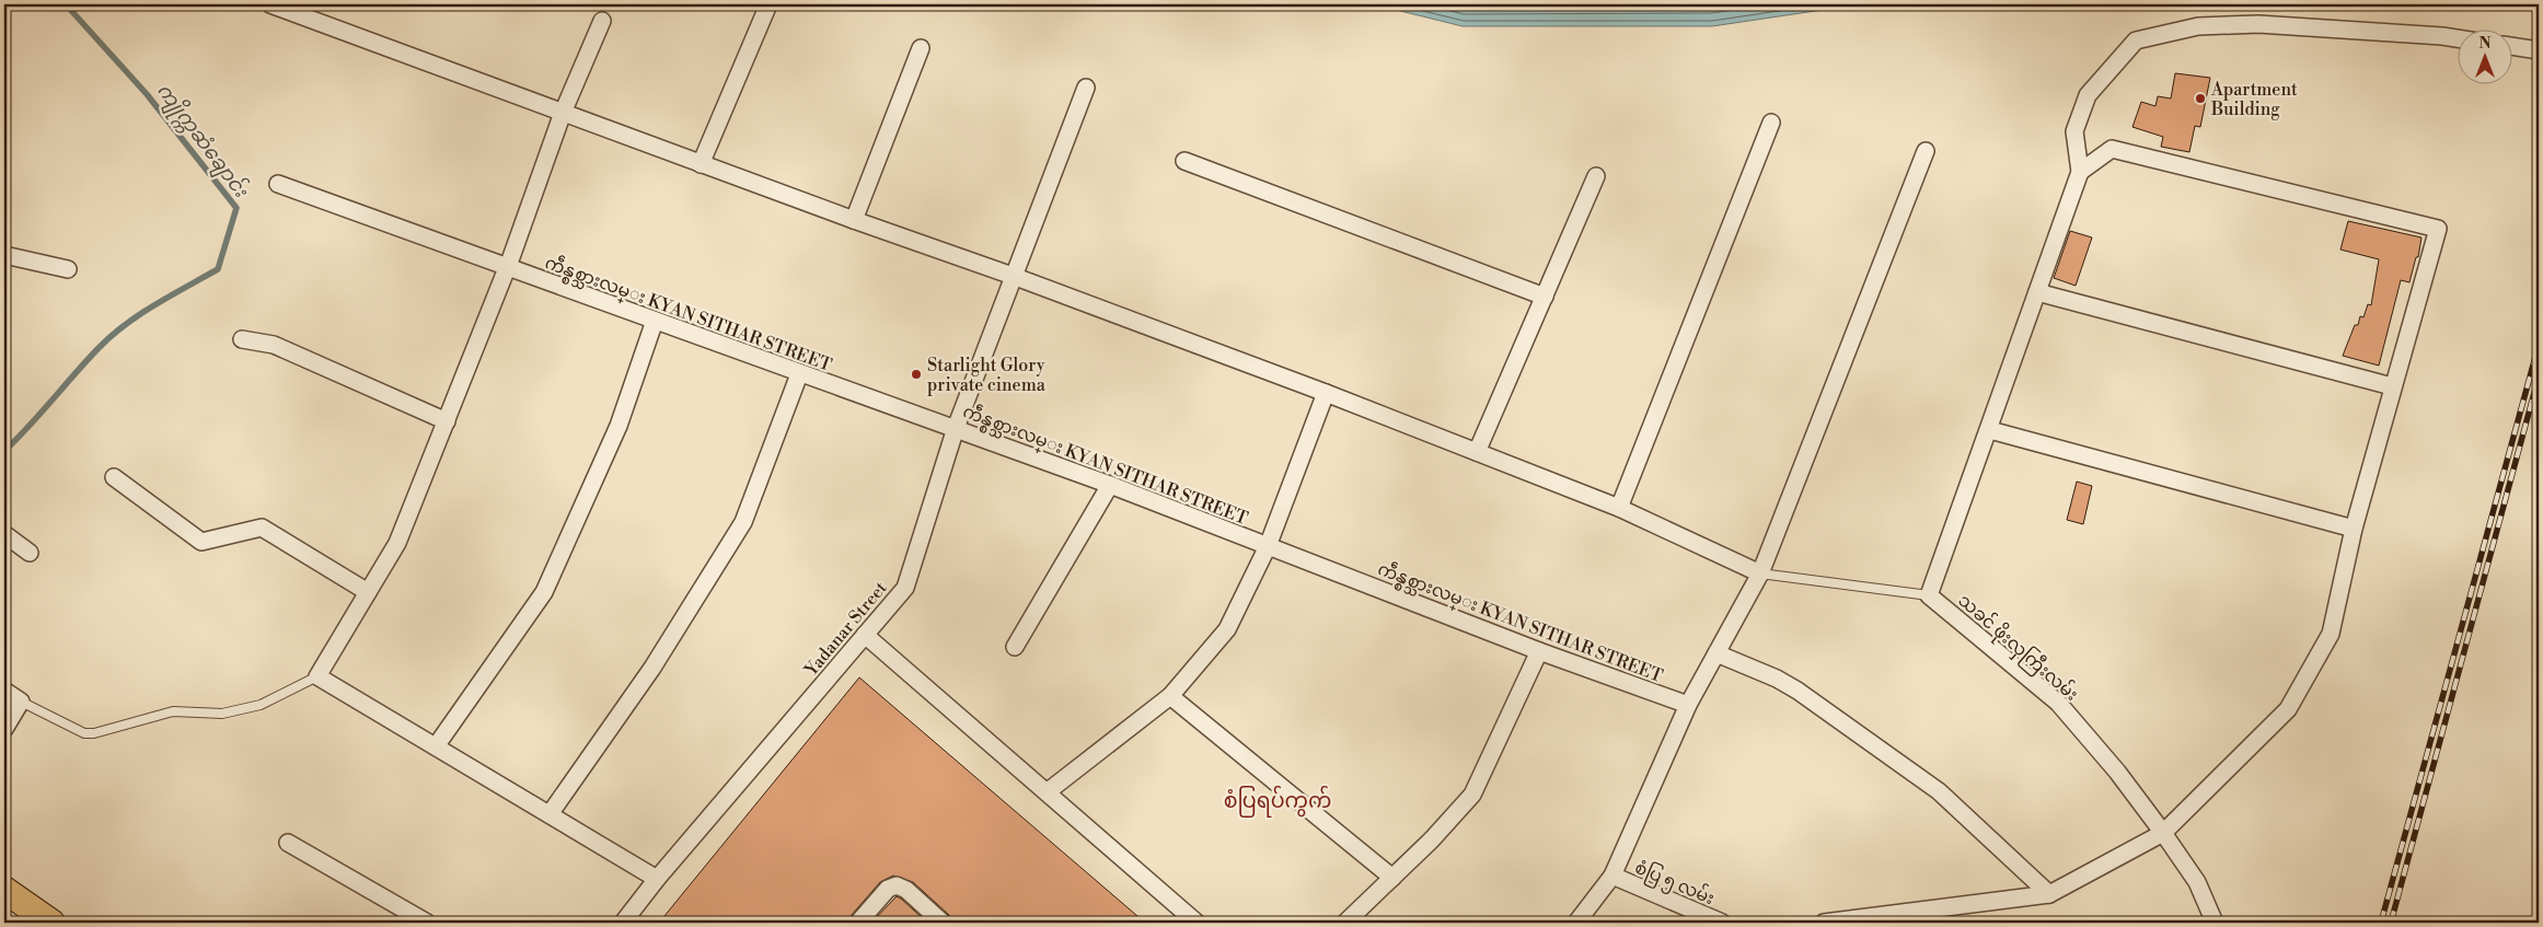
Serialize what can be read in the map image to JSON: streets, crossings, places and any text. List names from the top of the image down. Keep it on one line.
{"streets":{"street":["ကဵန္စစ္သားလမ္း KYAN SITHAR STREET","Yadanar Street","သခင် ဖိုးလှကြီးလမ်း","စံပြ ၅ လမ်း"]},"crossings":[["ကဵန္စစ္သားလမ္း KYAN SITHAR STREET","Yadanar Street"]],"districts":["စံပြရပ်ကွက်"],"water":["ကျိုက္ကဆံချောင်း"],"places":["Apartment Building","Starlight Glory private cinema"],"north":"top"}
